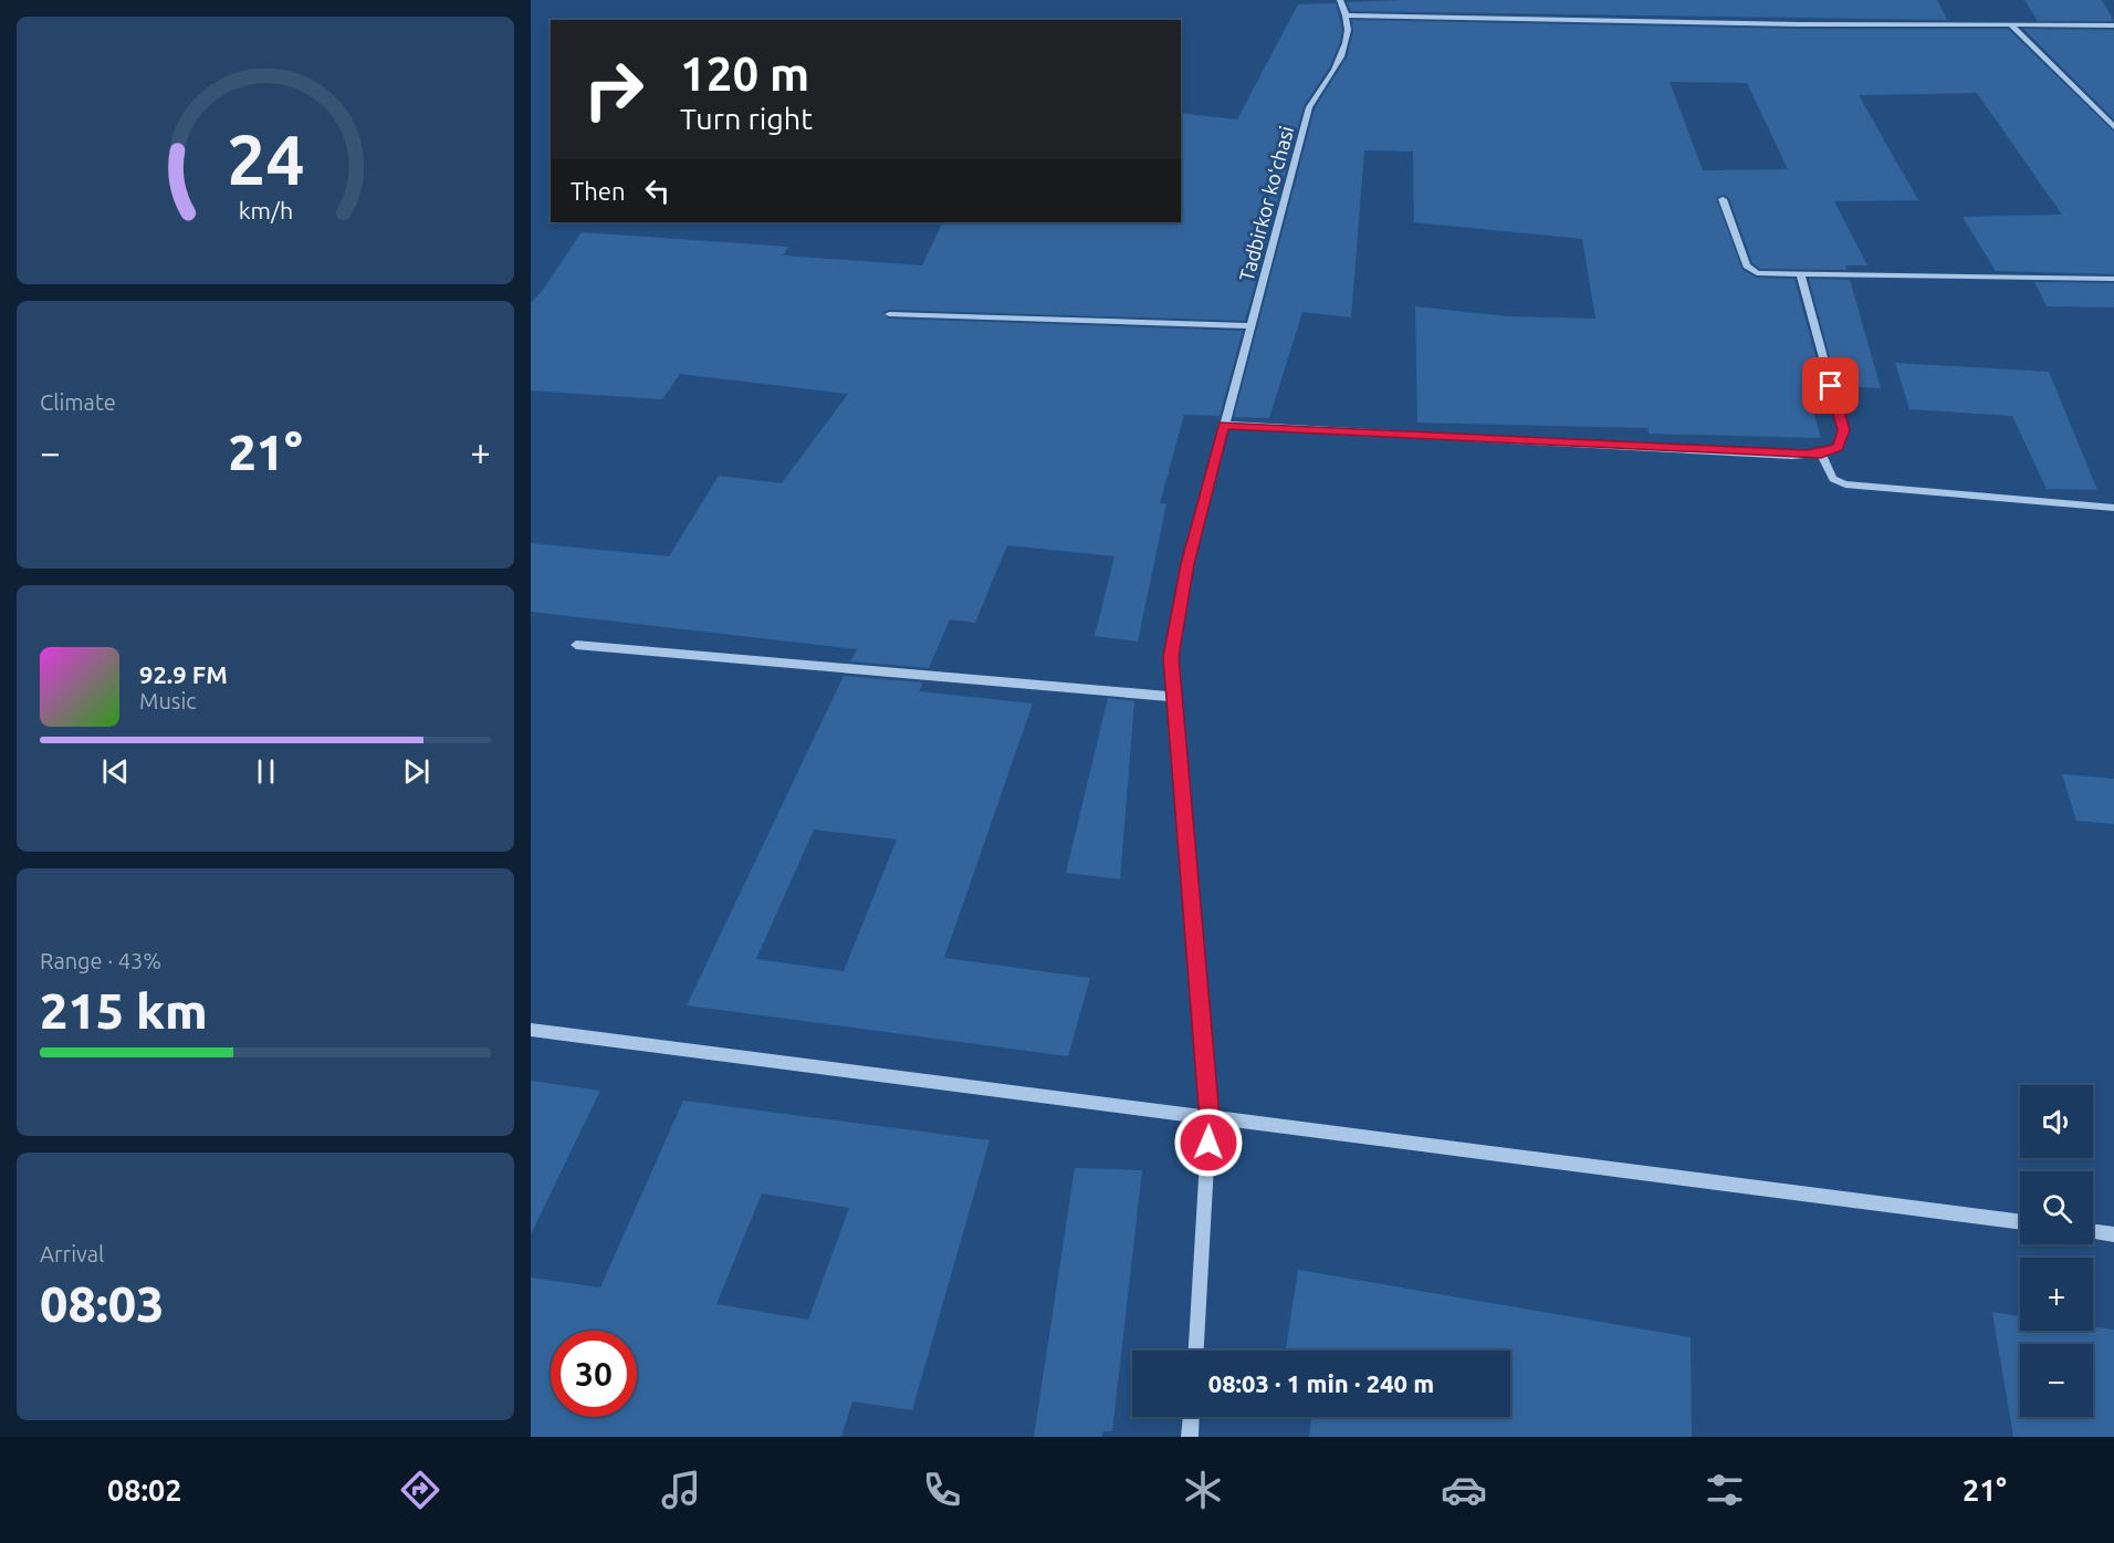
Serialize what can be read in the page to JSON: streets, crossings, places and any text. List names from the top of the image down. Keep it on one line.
{"streets":{"street":["Tadbirkor koʻchasi"]},"page":{"turn":["120 m","Turn right"],"then":"Then","tile":["Climate",["Range · 43%","215 km"],["Arrival","08:03"]],"heat":["−","21°","+"],"song":["92.9 FM","Music"],"map_buttons":["+","−"],"limit":"30","trip":"08:03 · 1 min · 240 m","tabs":["08:02","21°"],"gauge":["24","km/h"]}}
